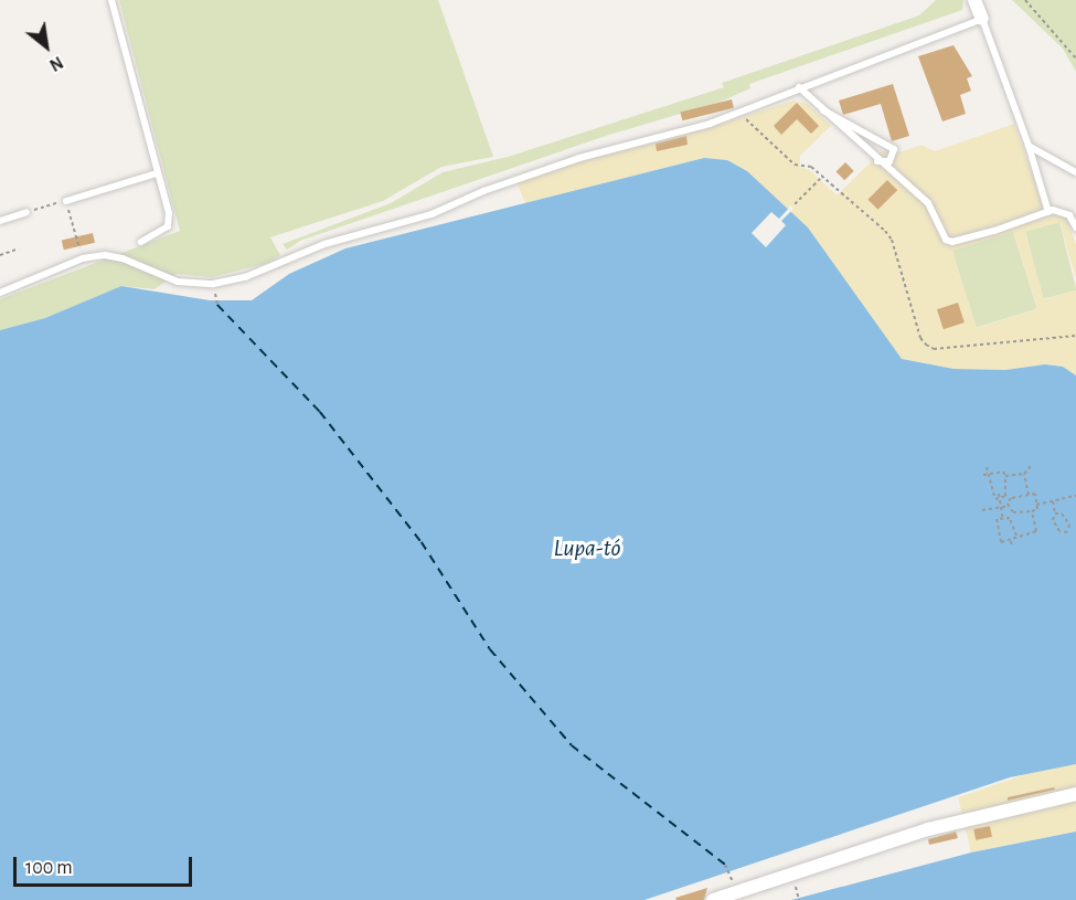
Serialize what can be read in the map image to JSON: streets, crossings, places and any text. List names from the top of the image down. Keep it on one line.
{"water":["Lupa-tó"],"scale_bar":"100 m","north":"bottom right"}
